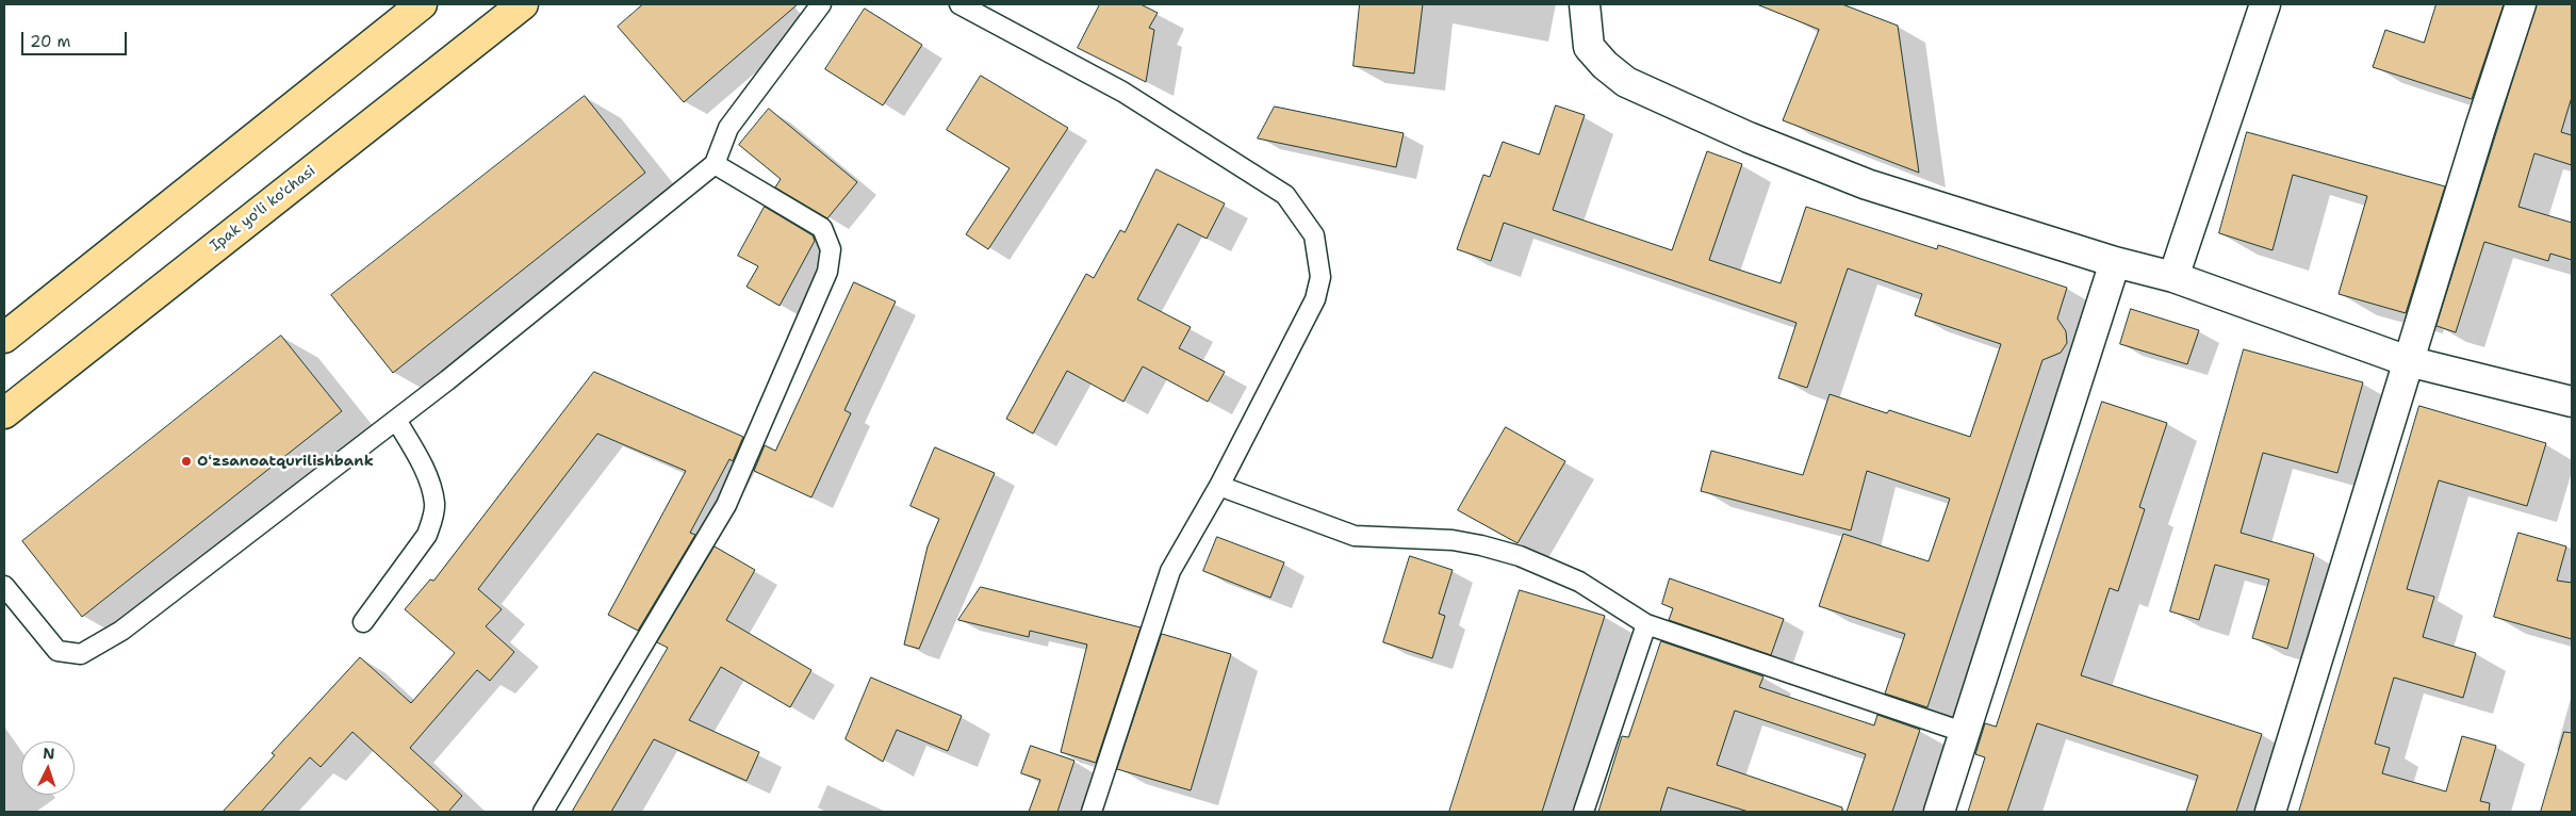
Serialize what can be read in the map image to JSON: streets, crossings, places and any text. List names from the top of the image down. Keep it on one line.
{"streets":{"main road":["Ipak yo'li ko'chasi"]},"places":["Oʻzsanoatqurilishbank"],"scale_bar":"20 m","north":"top"}
